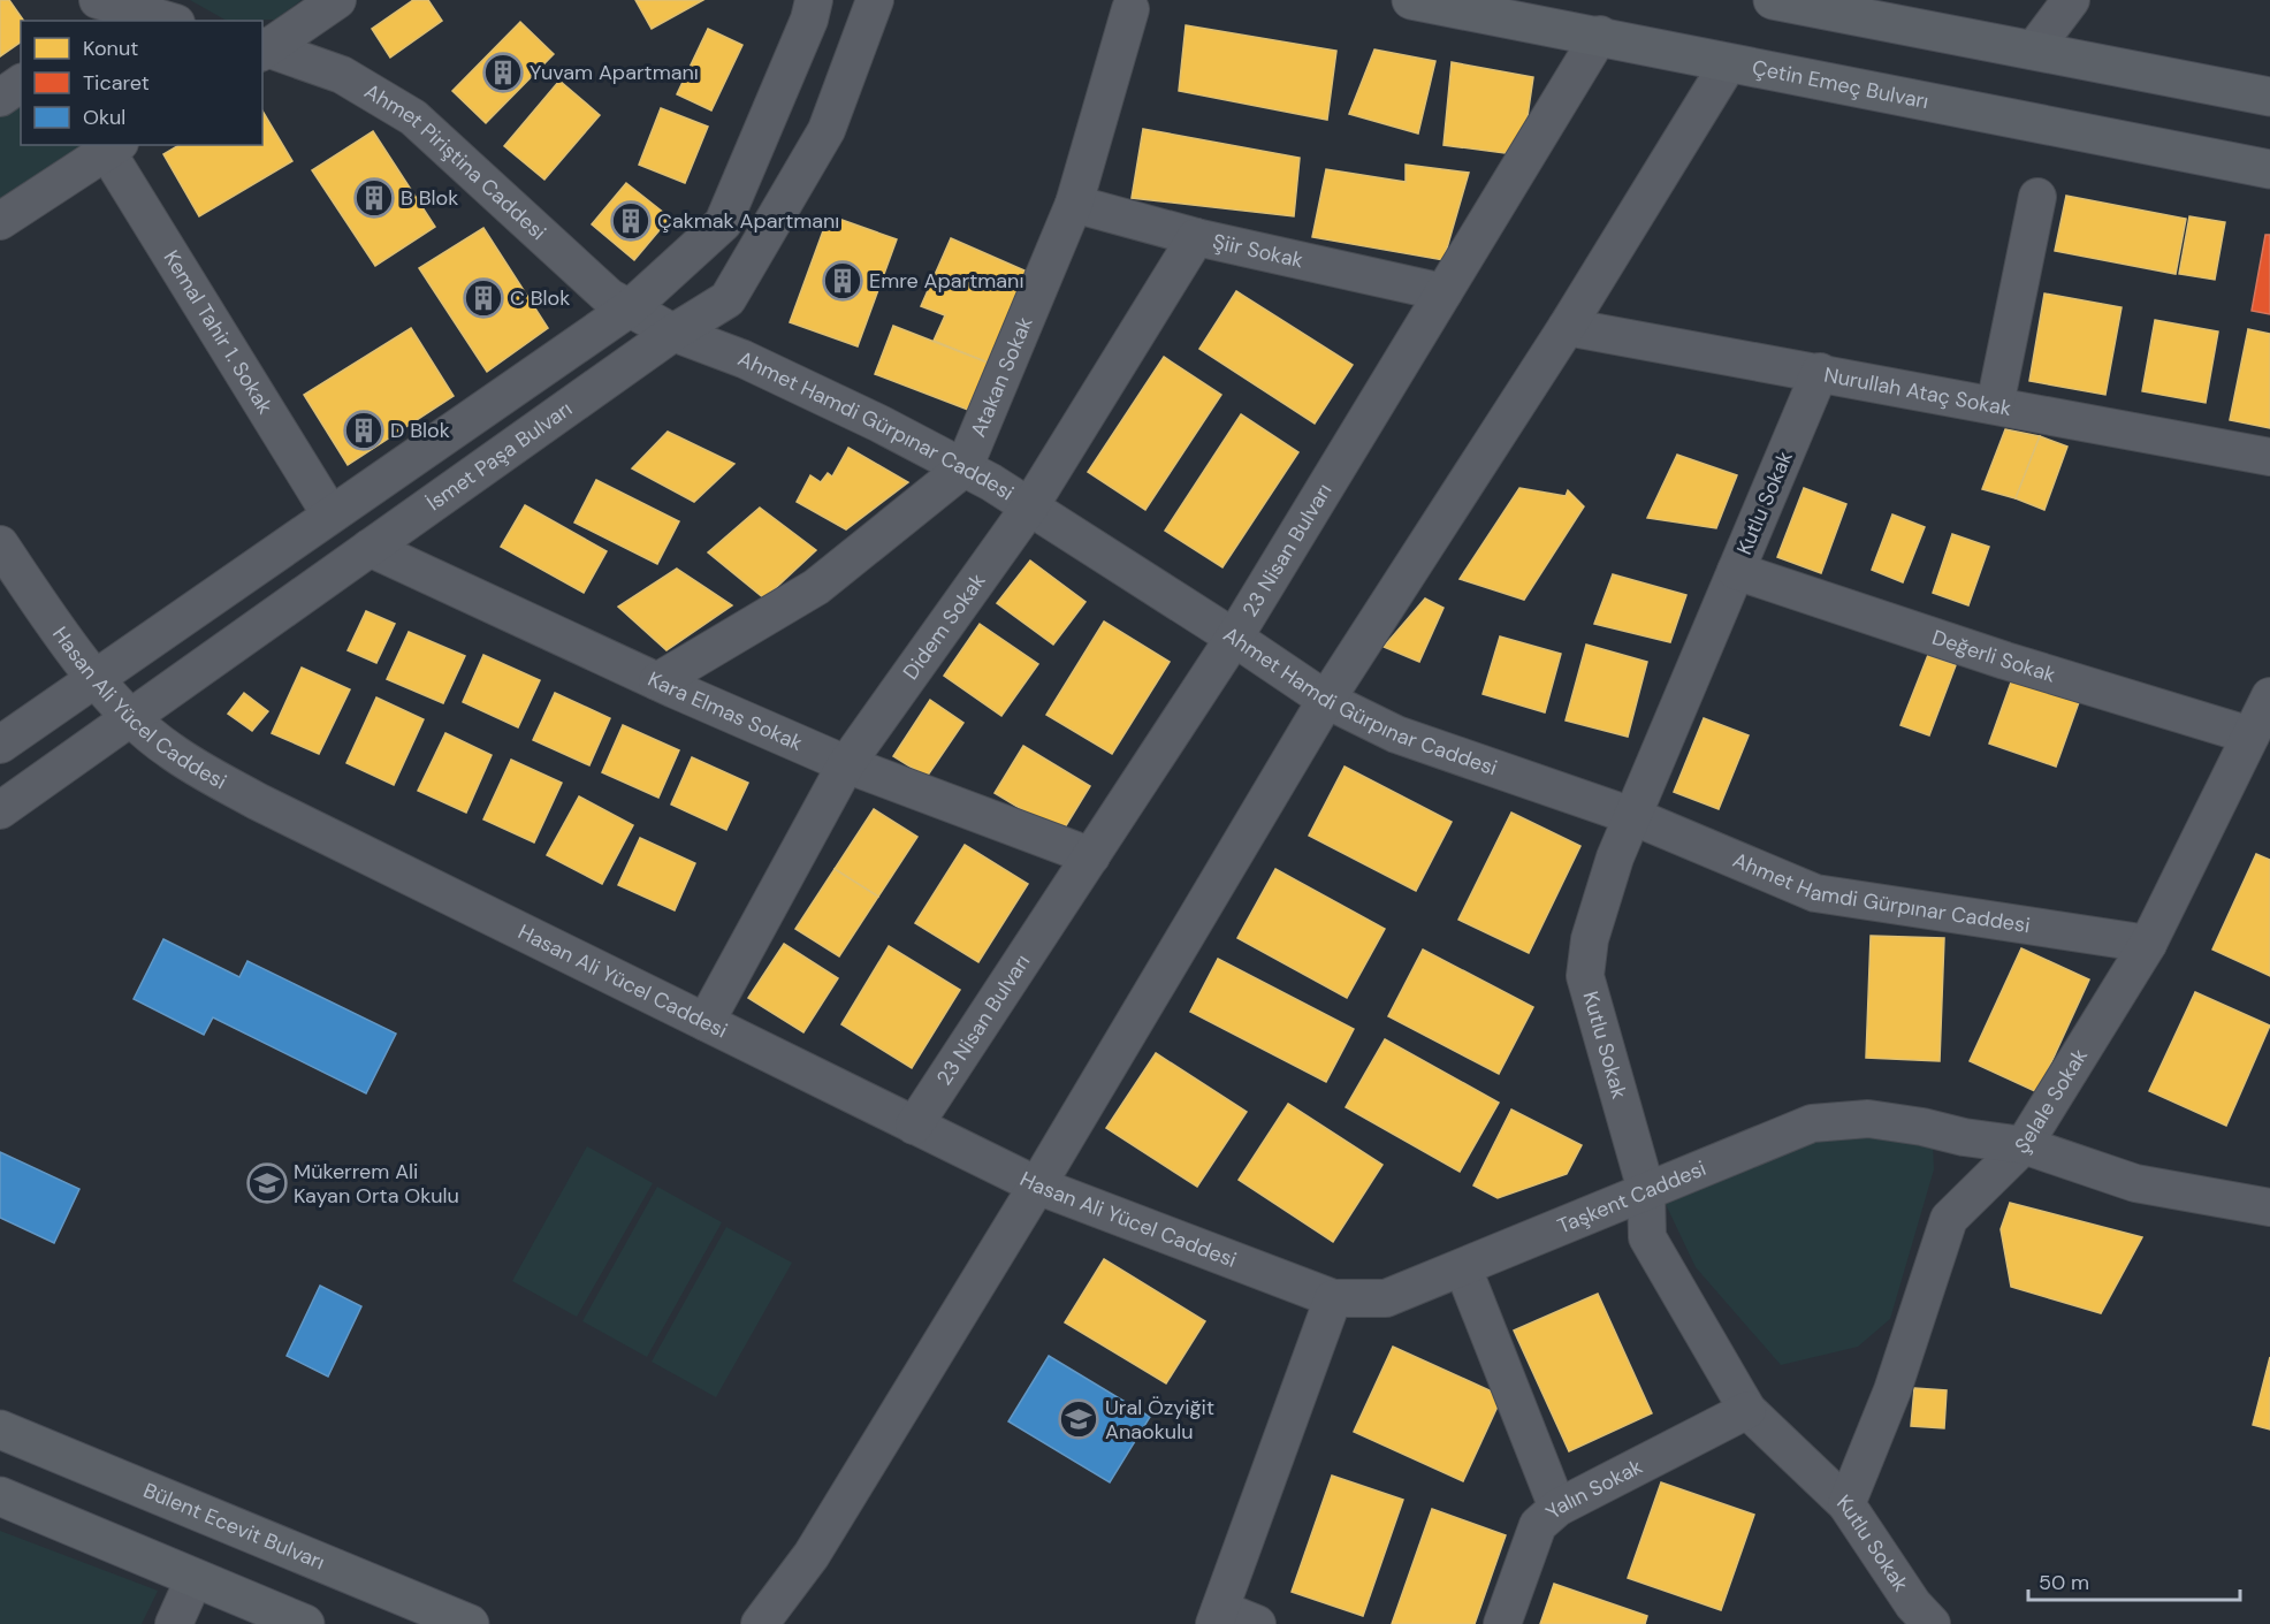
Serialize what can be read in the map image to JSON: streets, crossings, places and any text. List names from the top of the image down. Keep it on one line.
{"streets":{"main road":["Çetin Emeç Bulvarı","Bülent Ecevit Bulvarı"],"street":["Ahmet Piriştina Caddesi","Şiir Sokak","Kemal Tahir 1. Sokak","Atakan Sokak","Nurullah Ataç Sokak","Ahmet Hamdi Gürpınar Caddesi","İsmet Paşa Bulvarı","Kutlu Sokak","23 Nisan Bulvarı","Didem Sokak","Değerli Sokak","Hasan Ali Yücel Caddesi","Kara Elmas Sokak","Şelale Sokak","Taşkent Caddesi","Yalın Sokak"]},"crossings":[["Çetin Emeç Bulvarı","23 Nisan Bulvarı"],["Ahmet Piriştina Caddesi","Ahmet Hamdi Gürpınar Caddesi"],["Şiir Sokak","Atakan Sokak"],["Şiir Sokak","23 Nisan Bulvarı"],["Şiir Sokak","Didem Sokak"],["Atakan Sokak","Ahmet Hamdi Gürpınar Caddesi"],["Atakan Sokak","Kara Elmas Sokak"],["Nurullah Ataç Sokak","Kutlu Sokak"],["Ahmet Hamdi Gürpınar Caddesi","İsmet Paşa Bulvarı"],["Ahmet Hamdi Gürpınar Caddesi","Kutlu Sokak"],["Ahmet Hamdi Gürpınar Caddesi","23 Nisan Bulvarı"],["Ahmet Hamdi Gürpınar Caddesi","Didem Sokak"],["Ahmet Hamdi Gürpınar Caddesi","Şelale Sokak"],["İsmet Paşa Bulvarı","Hasan Ali Yücel Caddesi"],["İsmet Paşa Bulvarı","Kara Elmas Sokak"],["Kutlu Sokak","Değerli Sokak"],["Kutlu Sokak","Şelale Sokak"],["Kutlu Sokak","Taşkent Caddesi"],["Kutlu Sokak","Yalın Sokak"],["23 Nisan Bulvarı","Hasan Ali Yücel Caddesi"],["23 Nisan Bulvarı","Kara Elmas Sokak"],["Didem Sokak","Hasan Ali Yücel Caddesi"],["Didem Sokak","Kara Elmas Sokak"],["Değerli Sokak","Şelale Sokak"],["Hasan Ali Yücel Caddesi","Taşkent Caddesi"],["Şelale Sokak","Taşkent Caddesi"]],"places":{"building":["Yuvam Apartmanı","B Blok","Çakmak Apartmanı","Emre Apartmanı","C Blok","D Blok"],"school or university":["Mükerrem Ali Kayan Orta Okulu","Ural Özyiğit Anaokulu"]},"legend":["Konut","Ticaret","Okul"],"scale_bar":"50 m"}
